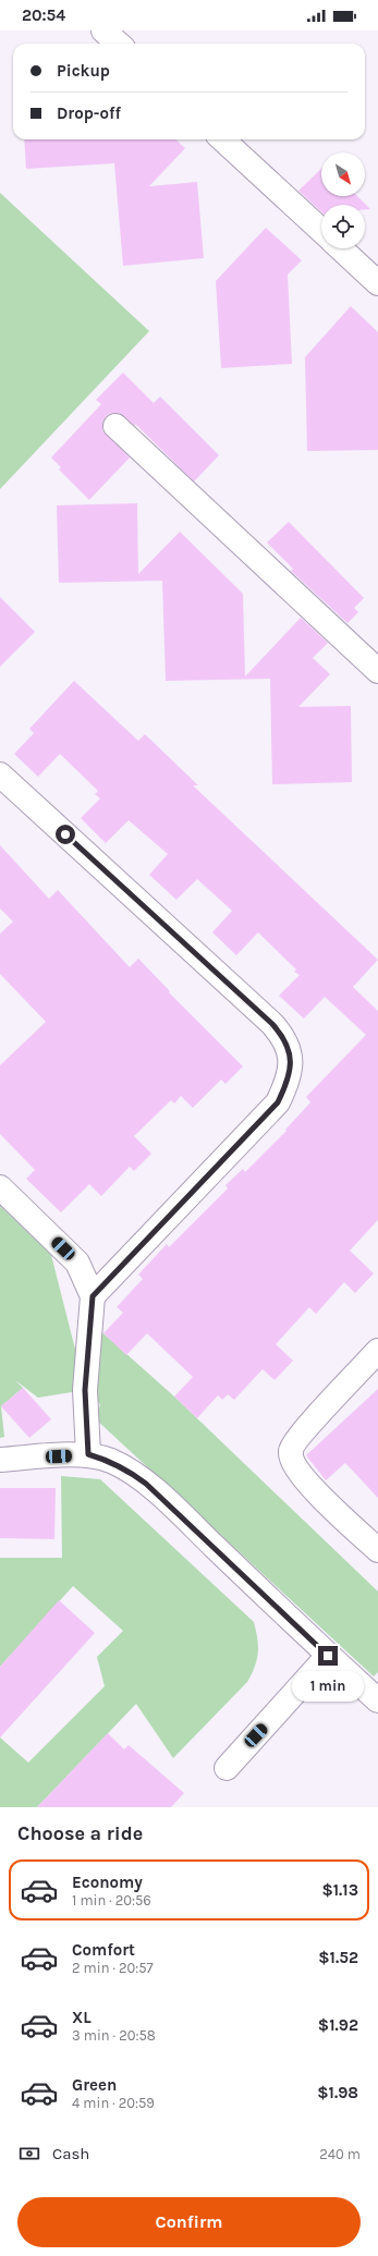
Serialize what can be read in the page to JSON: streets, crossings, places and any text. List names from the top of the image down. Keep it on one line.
{"north":"bottom right","page":{"status":"20:54","banner":["Pickup","Drop-off"],"bubble":"1 min","heading":"Choose a ride","list":[{"name":"Economy","note":"1 min · 20:56","value":"$1.13"},{"name":"Comfort","note":"2 min · 20:57","value":"$1.52"},{"name":"XL","note":"3 min · 20:58","value":"$1.92"},{"name":"Green","note":"4 min · 20:59","value":"$1.98"}],"pay":["Cash","240 m"],"buttons":"Confirm"}}
